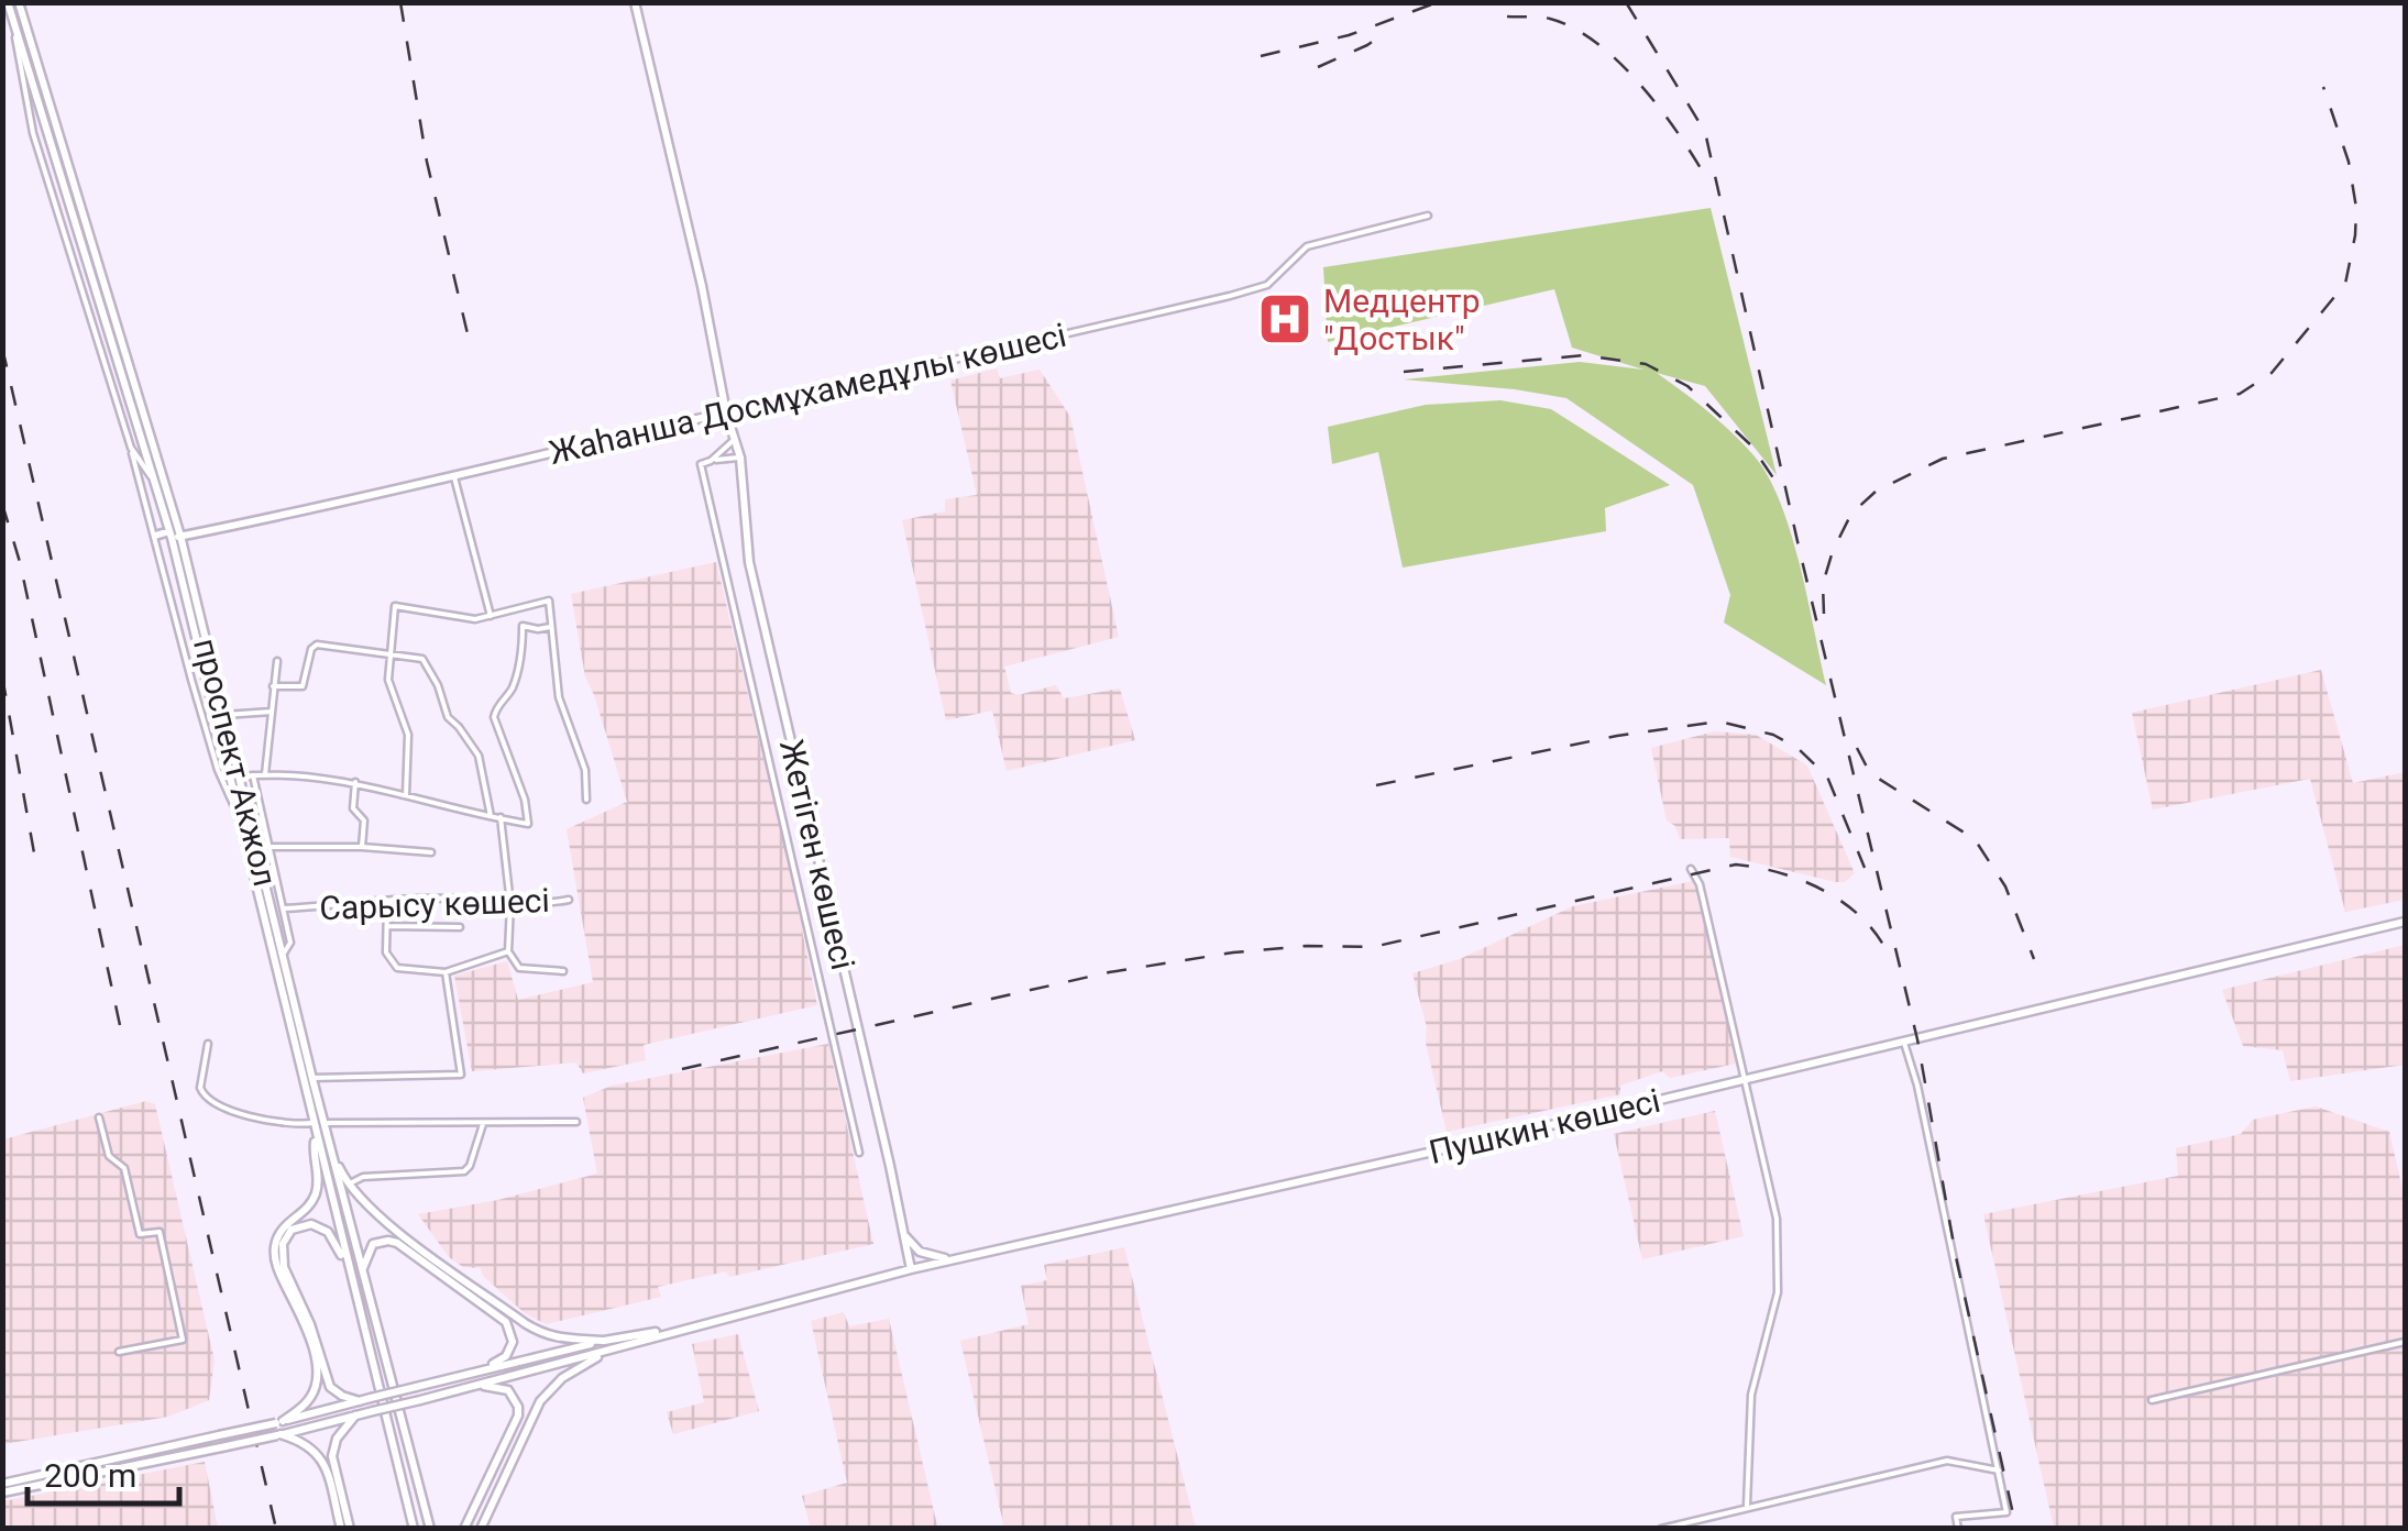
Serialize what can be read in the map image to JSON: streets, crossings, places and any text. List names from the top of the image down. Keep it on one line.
{"streets":{"main road":["Жаһанша Досмұхамедұлы көшесі","проспект Акжол","Жетіген көшесі","Пушкин көшесі"],"street":["Сарысу көшесі"]},"crossings":[["Жаһанша Досмұхамедұлы көшесі","проспект Акжол"],["Жаһанша Досмұхамедұлы көшесі","Жетіген көшесі"],["проспект Акжол","Сарысу көшесі"],["Жетіген көшесі","Пушкин көшесі"]],"places":{"hospital":["Медцентр \"Достык\""]},"scale_bar":"200 m"}
